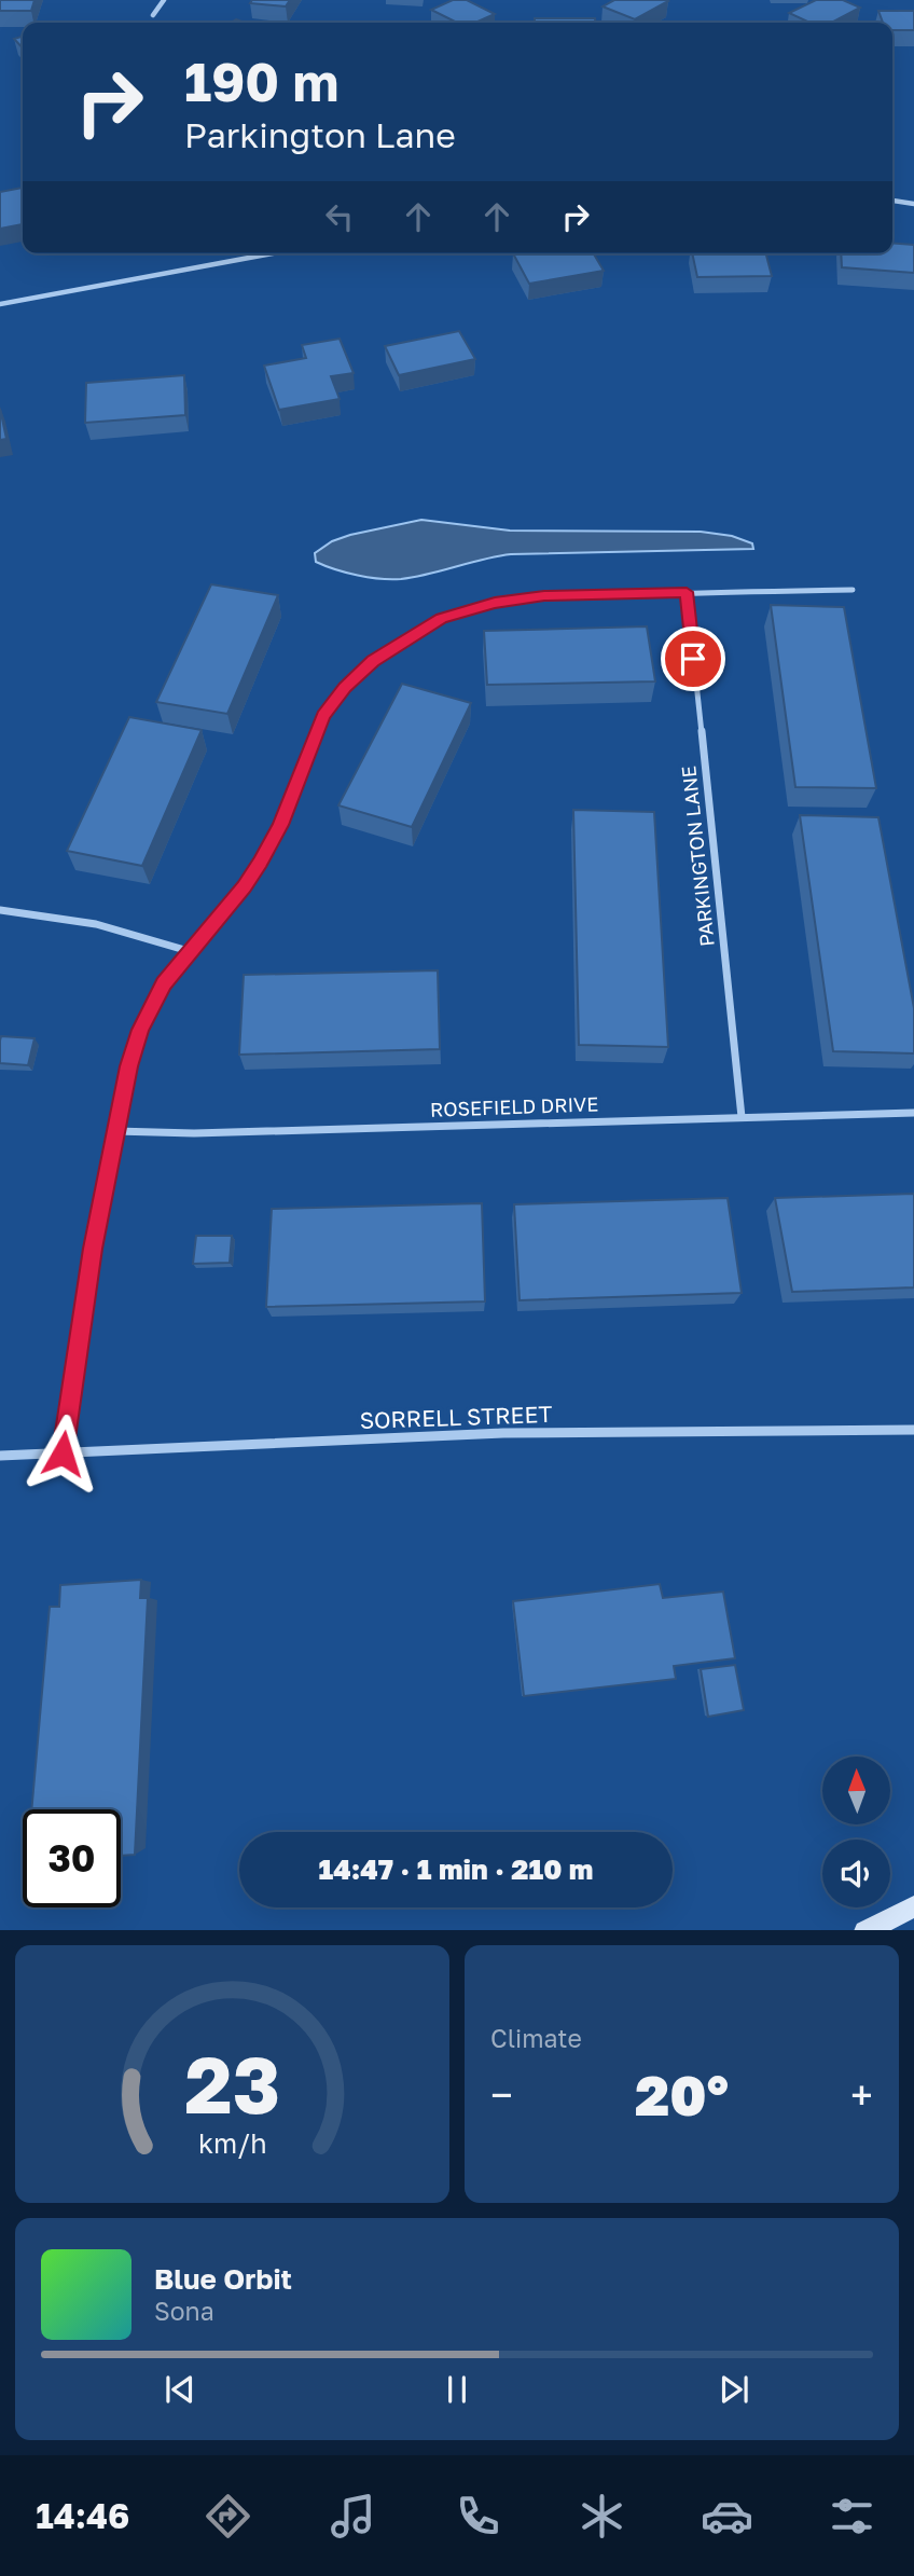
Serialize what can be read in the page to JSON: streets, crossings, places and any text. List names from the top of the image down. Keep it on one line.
{"streets":{"street":["PARKINGTON LANE","ROSEFIELD DRIVE","SORRELL STREET"]},"crossings":[["PARKINGTON LANE","ROSEFIELD DRIVE"]],"north":"top","page":{"turn":["190 m","Parkington Lane"],"limit":"30","trip":"14:47 · 1 min · 210 m","tile":"Climate","heat":["−","20°","+"],"song":["Blue Orbit","Sona"],"tabs":"14:46","gauge":["23","km/h"]}}
